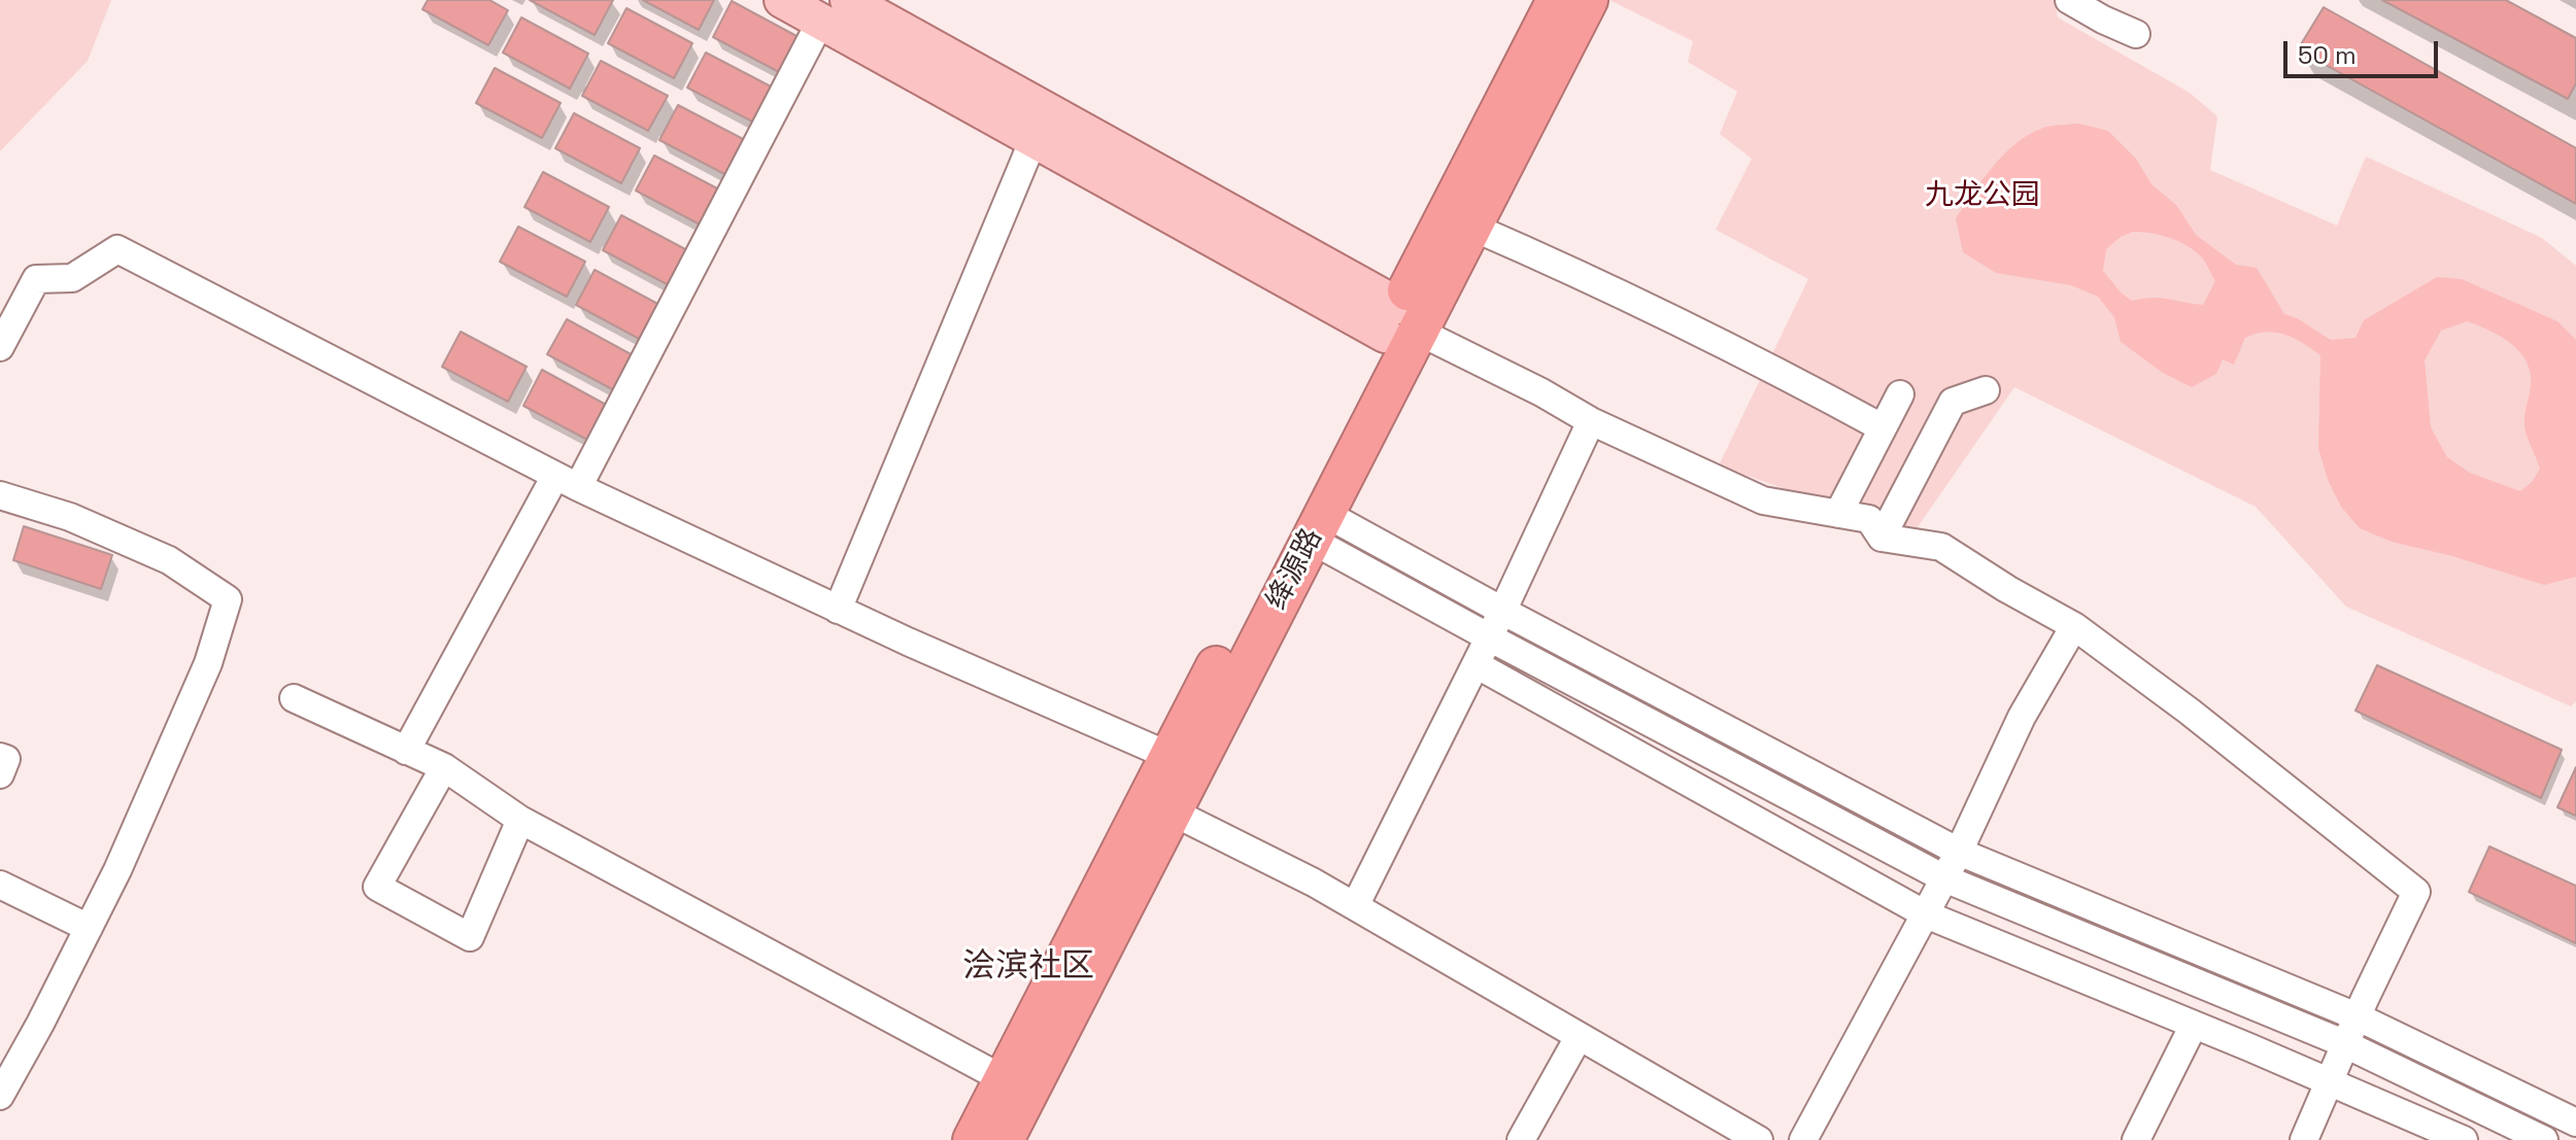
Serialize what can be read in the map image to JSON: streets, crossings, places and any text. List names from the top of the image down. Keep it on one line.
{"streets":{"highway":["绛源路"]},"districts":["浍滨社区"],"parks":["九龙公园"],"scale_bar":"50 m"}
